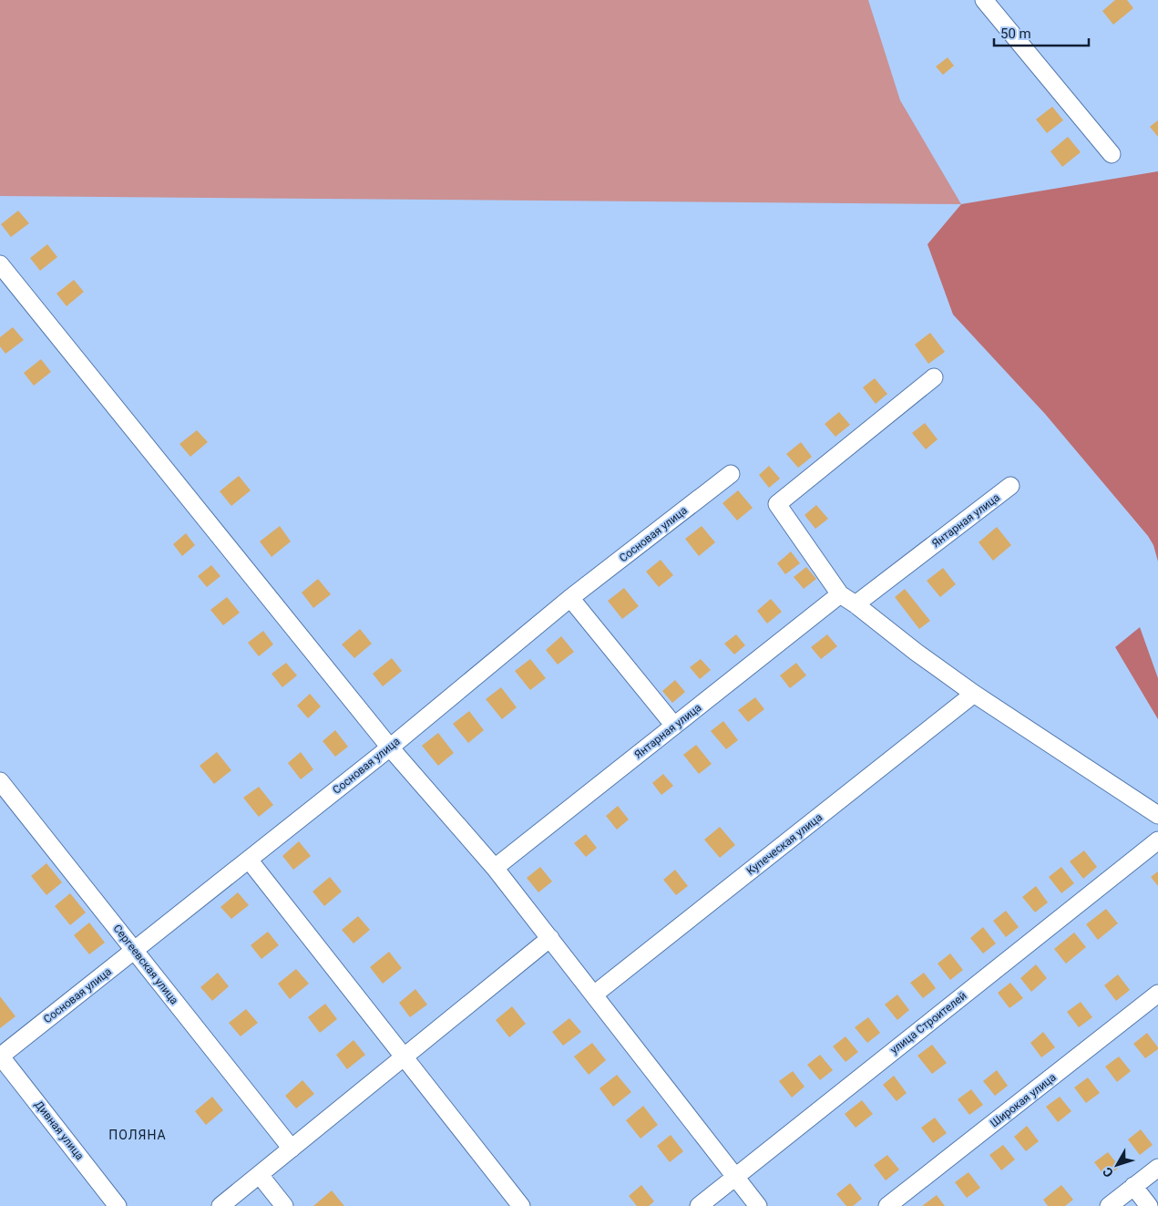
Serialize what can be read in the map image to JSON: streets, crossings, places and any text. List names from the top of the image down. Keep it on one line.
{"streets":{"street":["Янтарная улица","Сосновая улица","Купеческая улица","Сергеевская улица","улица Строителей","Широкая улица","Дивная улица"]},"crossings":[["Сосновая улица","Сергеевская улица"],["Сосновая улица","Дивная улица"]],"districts":["ПОЛЯНА"],"scale_bar":"50 m","north":"bottom left"}
